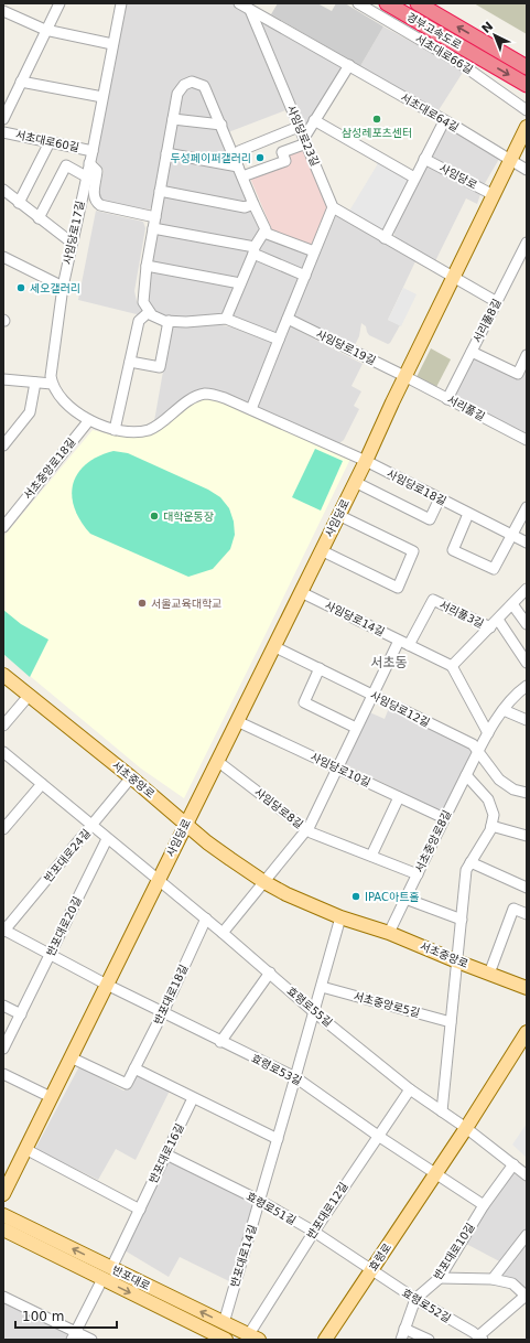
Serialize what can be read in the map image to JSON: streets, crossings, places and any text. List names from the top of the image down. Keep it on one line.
{"streets":{"highway":["경부고속도로"],"main road":["사임당로","서초중앙로","효령로","반포대로"],"street":["서초대로66길","서초대로64길","사임당로23길","서초대로60길","사임당로17길","서리풀8길","사임당로19길","서리풀길","서초중앙로18길","사임당로18길","서리풀3길","사임당로14길","사임당로12길","사임당로10길","사임당로8길","서초중앙로8길","반포대로24길","반포대로20길","반포대로18길","서초중앙로5길","효령로55길","효령로53길","반포대로16길","효령로51길","반포대로12길","반포대로10길","반포대로14길","효령로52길"]},"crossings":[["서초대로64길","사임당로23길"],["서초대로64길","사임당로"],["서초대로60길","사임당로17길"],["사임당로","사임당로19길"],["사임당로","서리풀길"],["사임당로","사임당로18길"],["사임당로","사임당로14길"],["사임당로","사임당로12길"],["사임당로","사임당로10길"],["사임당로","서초중앙로"],["사임당로","사임당로8길"],["사임당로","반포대로18길"],["사임당로","효령로55길"],["사임당로","효령로53길"],["서리풀8길","서리풀길"],["사임당로19길","서리풀길"],["서리풀3길","사임당로14길"],["사임당로12길","서초중앙로8길"],["사임당로10길","서초중앙로8길"],["서초중앙로","서초중앙로8길"],["서초중앙로","반포대로24길"],["서초중앙로","반포대로14길"],["사임당로8길","서초중앙로8길"],["반포대로24길","효령로55길"],["반포대로24길","효령로53길"],["반포대로20길","효령로55길"],["반포대로20길","효령로53길"],["반포대로18길","효령로55길"],["반포대로18길","효령로53길"],["서초중앙로5길","반포대로14길"],["효령로55길","반포대로12길"],["효령로55길","반포대로10길"],["효령로55길","반포대로14길"],["효령로55길","효령로"],["효령로53길","반포대로12길"],["효령로53길","반포대로14길"],["효령로53길","효령로"],["반포대로16길","효령로51길"],["반포대로16길","반포대로"],["효령로51길","반포대로12길"],["효령로51길","반포대로14길"],["효령로51길","효령로"],["효령로51길","효령로52길"],["반포대로12길","반포대로"],["반포대로10길","효령로52길"],["반포대로14길","반포대로"],["효령로","효령로52길"]],"districts":["서초동"],"places":["삼성레포츠센터","두성페이퍼갤러리","세오갤러리","대학운동장","서울교육대학교","IPAC아트홀"],"scale_bar":"100 m","north":"top left"}
